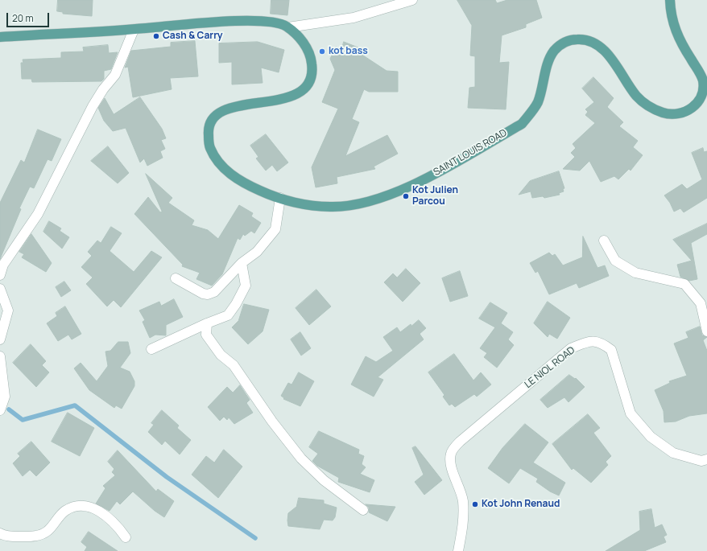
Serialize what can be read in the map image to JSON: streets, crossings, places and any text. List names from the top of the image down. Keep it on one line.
{"streets":{"main road":["SAINT LOUIS ROAD"],"street":["LE NIOL ROAD"]},"places":["Cash & Carry","kot bass","Kot Julien Parcou","Kot John Renaud"],"scale_bar":"20 m"}
